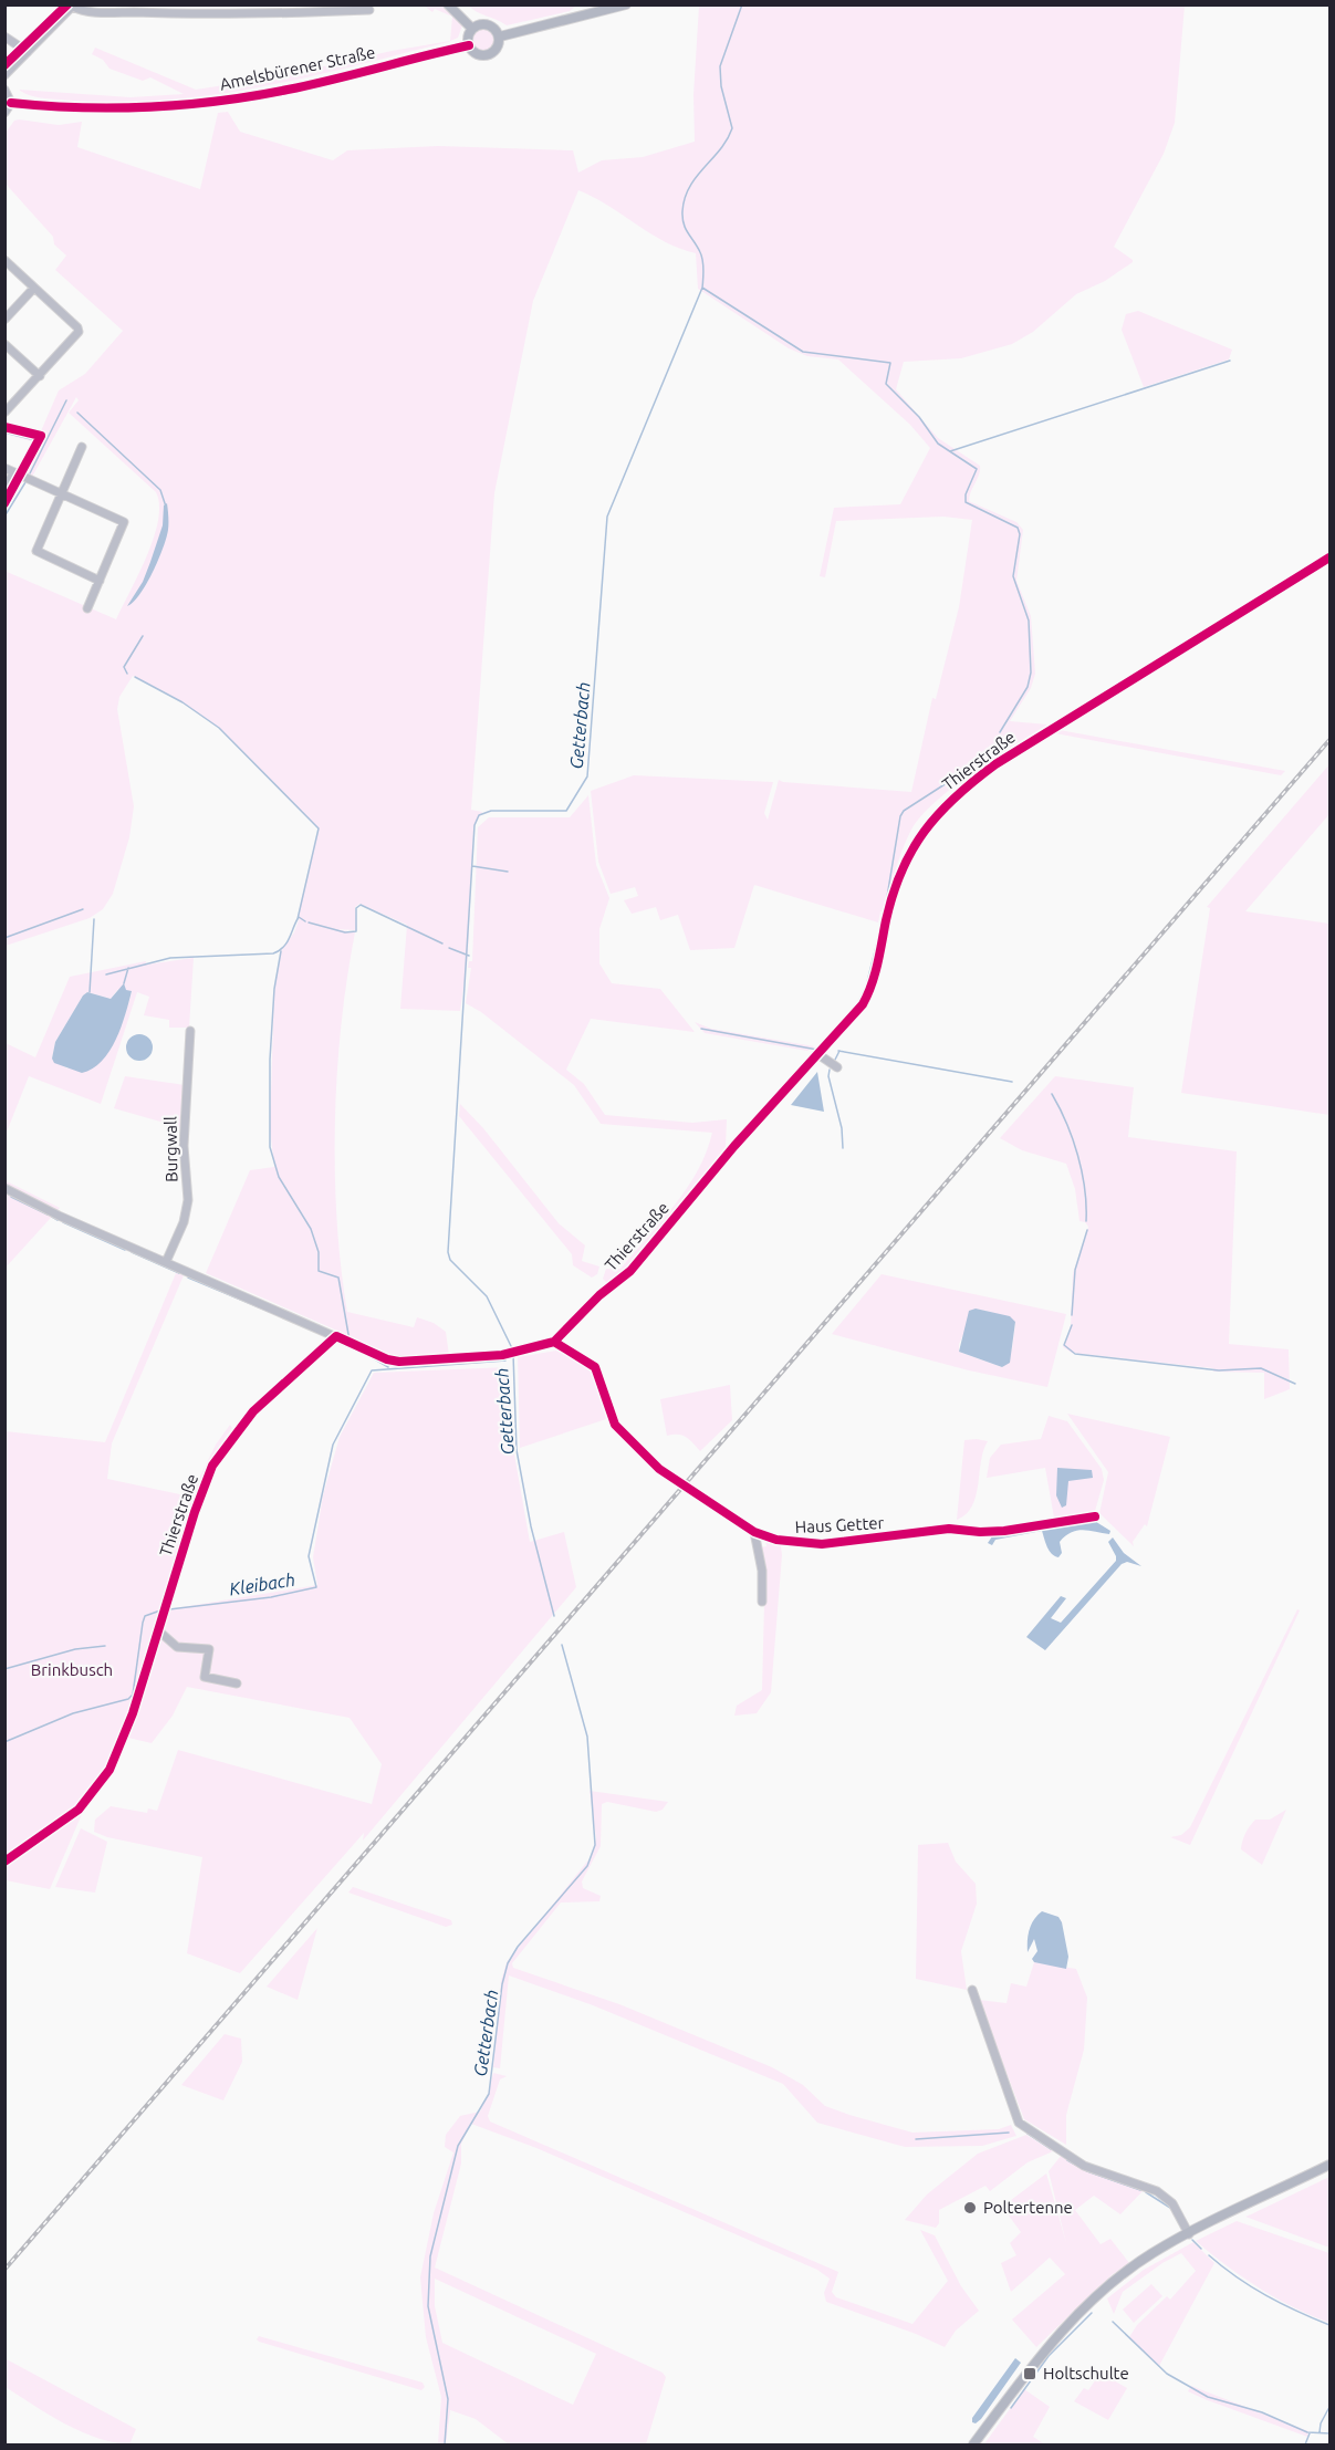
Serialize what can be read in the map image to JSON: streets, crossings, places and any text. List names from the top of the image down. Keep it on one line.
{"streets":{"main road":["Amelsbürener Straße"],"street":["Thierstraße","Burgwall","Haus Getter"]},"crossings":[["Thierstraße","Haus Getter"]],"water":["Getterbach","Kleibach"],"parks":["Brinkbusch"],"places":{"other":["Poltertenne"],"transit":["Holtschulte"]}}
